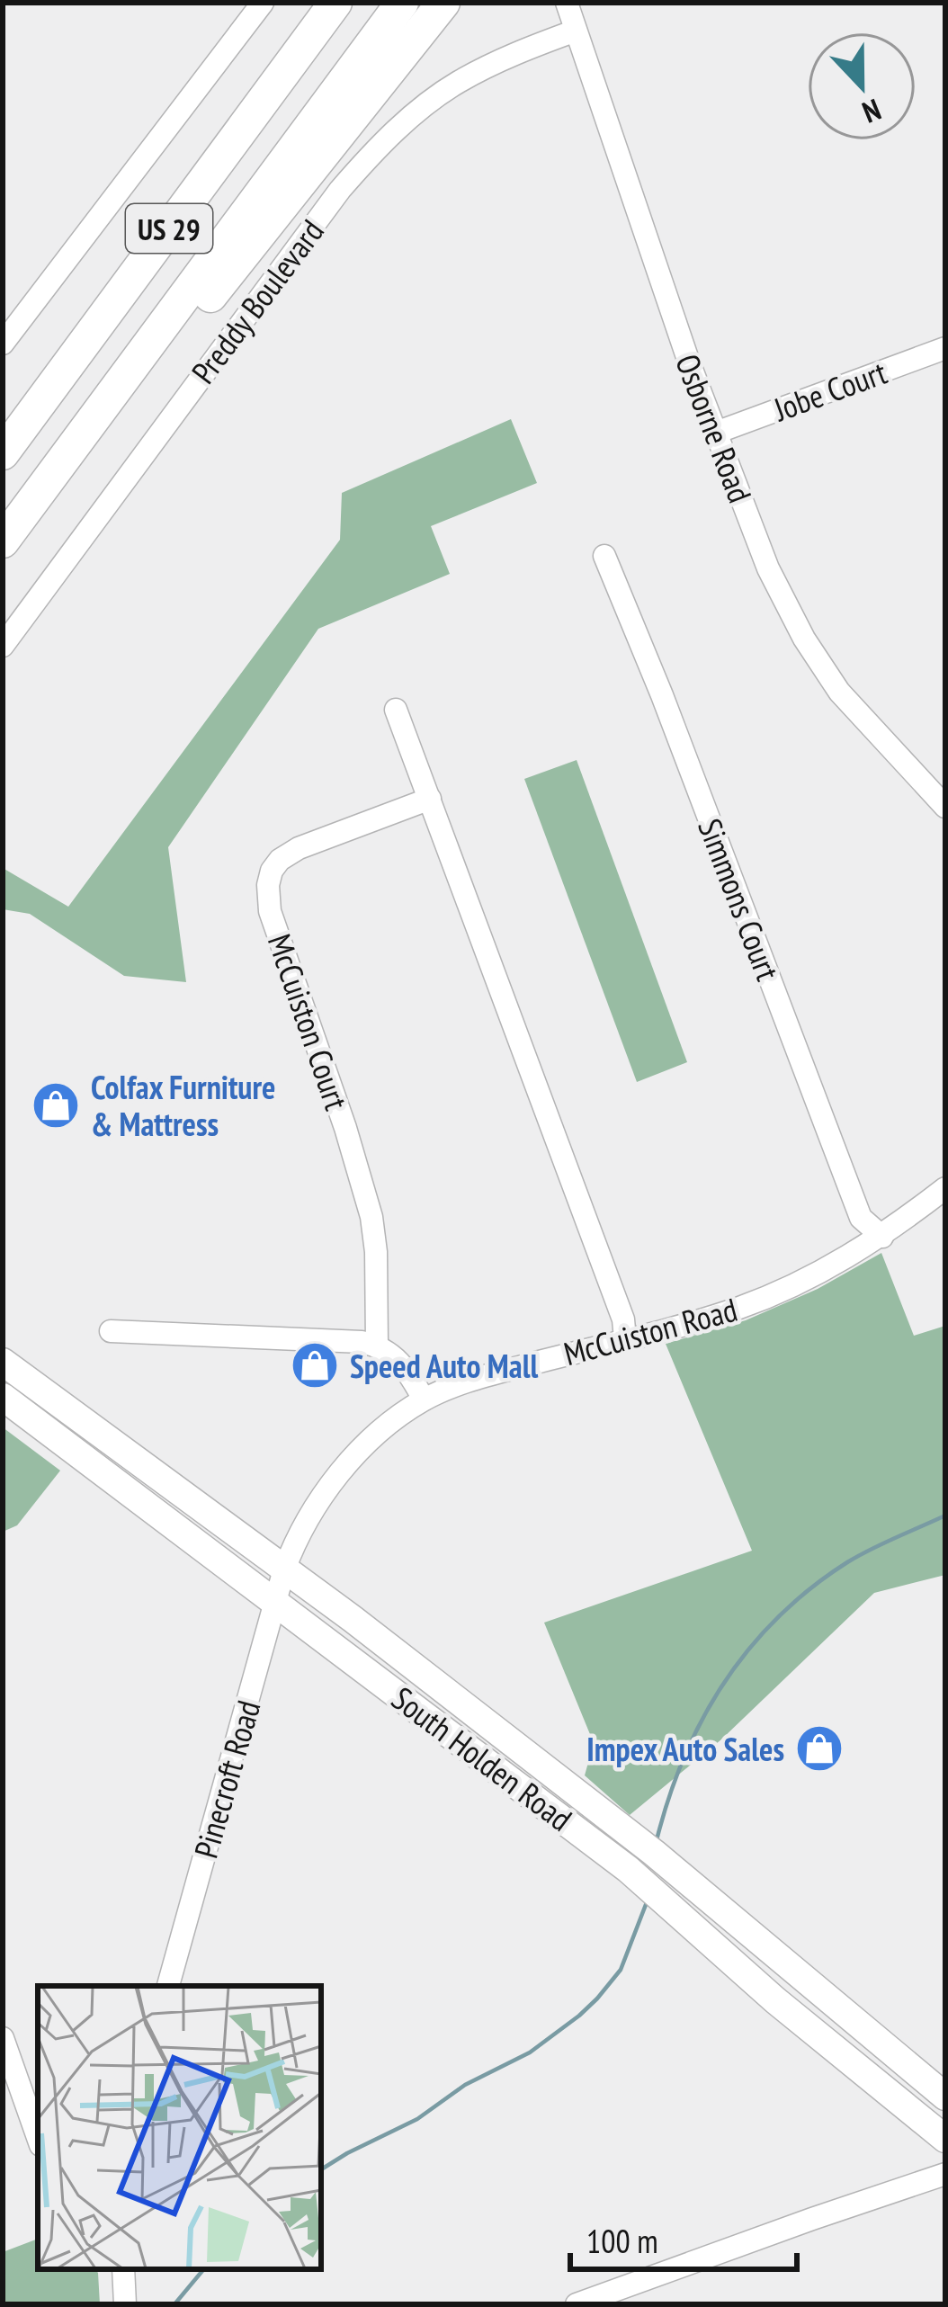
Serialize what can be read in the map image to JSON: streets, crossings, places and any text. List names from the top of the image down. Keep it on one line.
{"streets":{"highway":["US 29"],"main road":["South Holden Road"],"street":["Preddy Boulevard","Jobe Court","Osborne Road","Simmons Court","McCuiston Court","McCuiston Road","Pinecroft Road"]},"crossings":[["Preddy Boulevard","Osborne Road"],["Jobe Court","Osborne Road"],["Simmons Court","McCuiston Road"],["McCuiston Road","South Holden Road"],["McCuiston Road","Pinecroft Road"],["South Holden Road","Pinecroft Road"]],"places":{"shop":["Colfax Furniture & Mattress","Speed Auto Mall","Impex Auto Sales"]},"scale_bar":"100 m","north":"bottom"}
